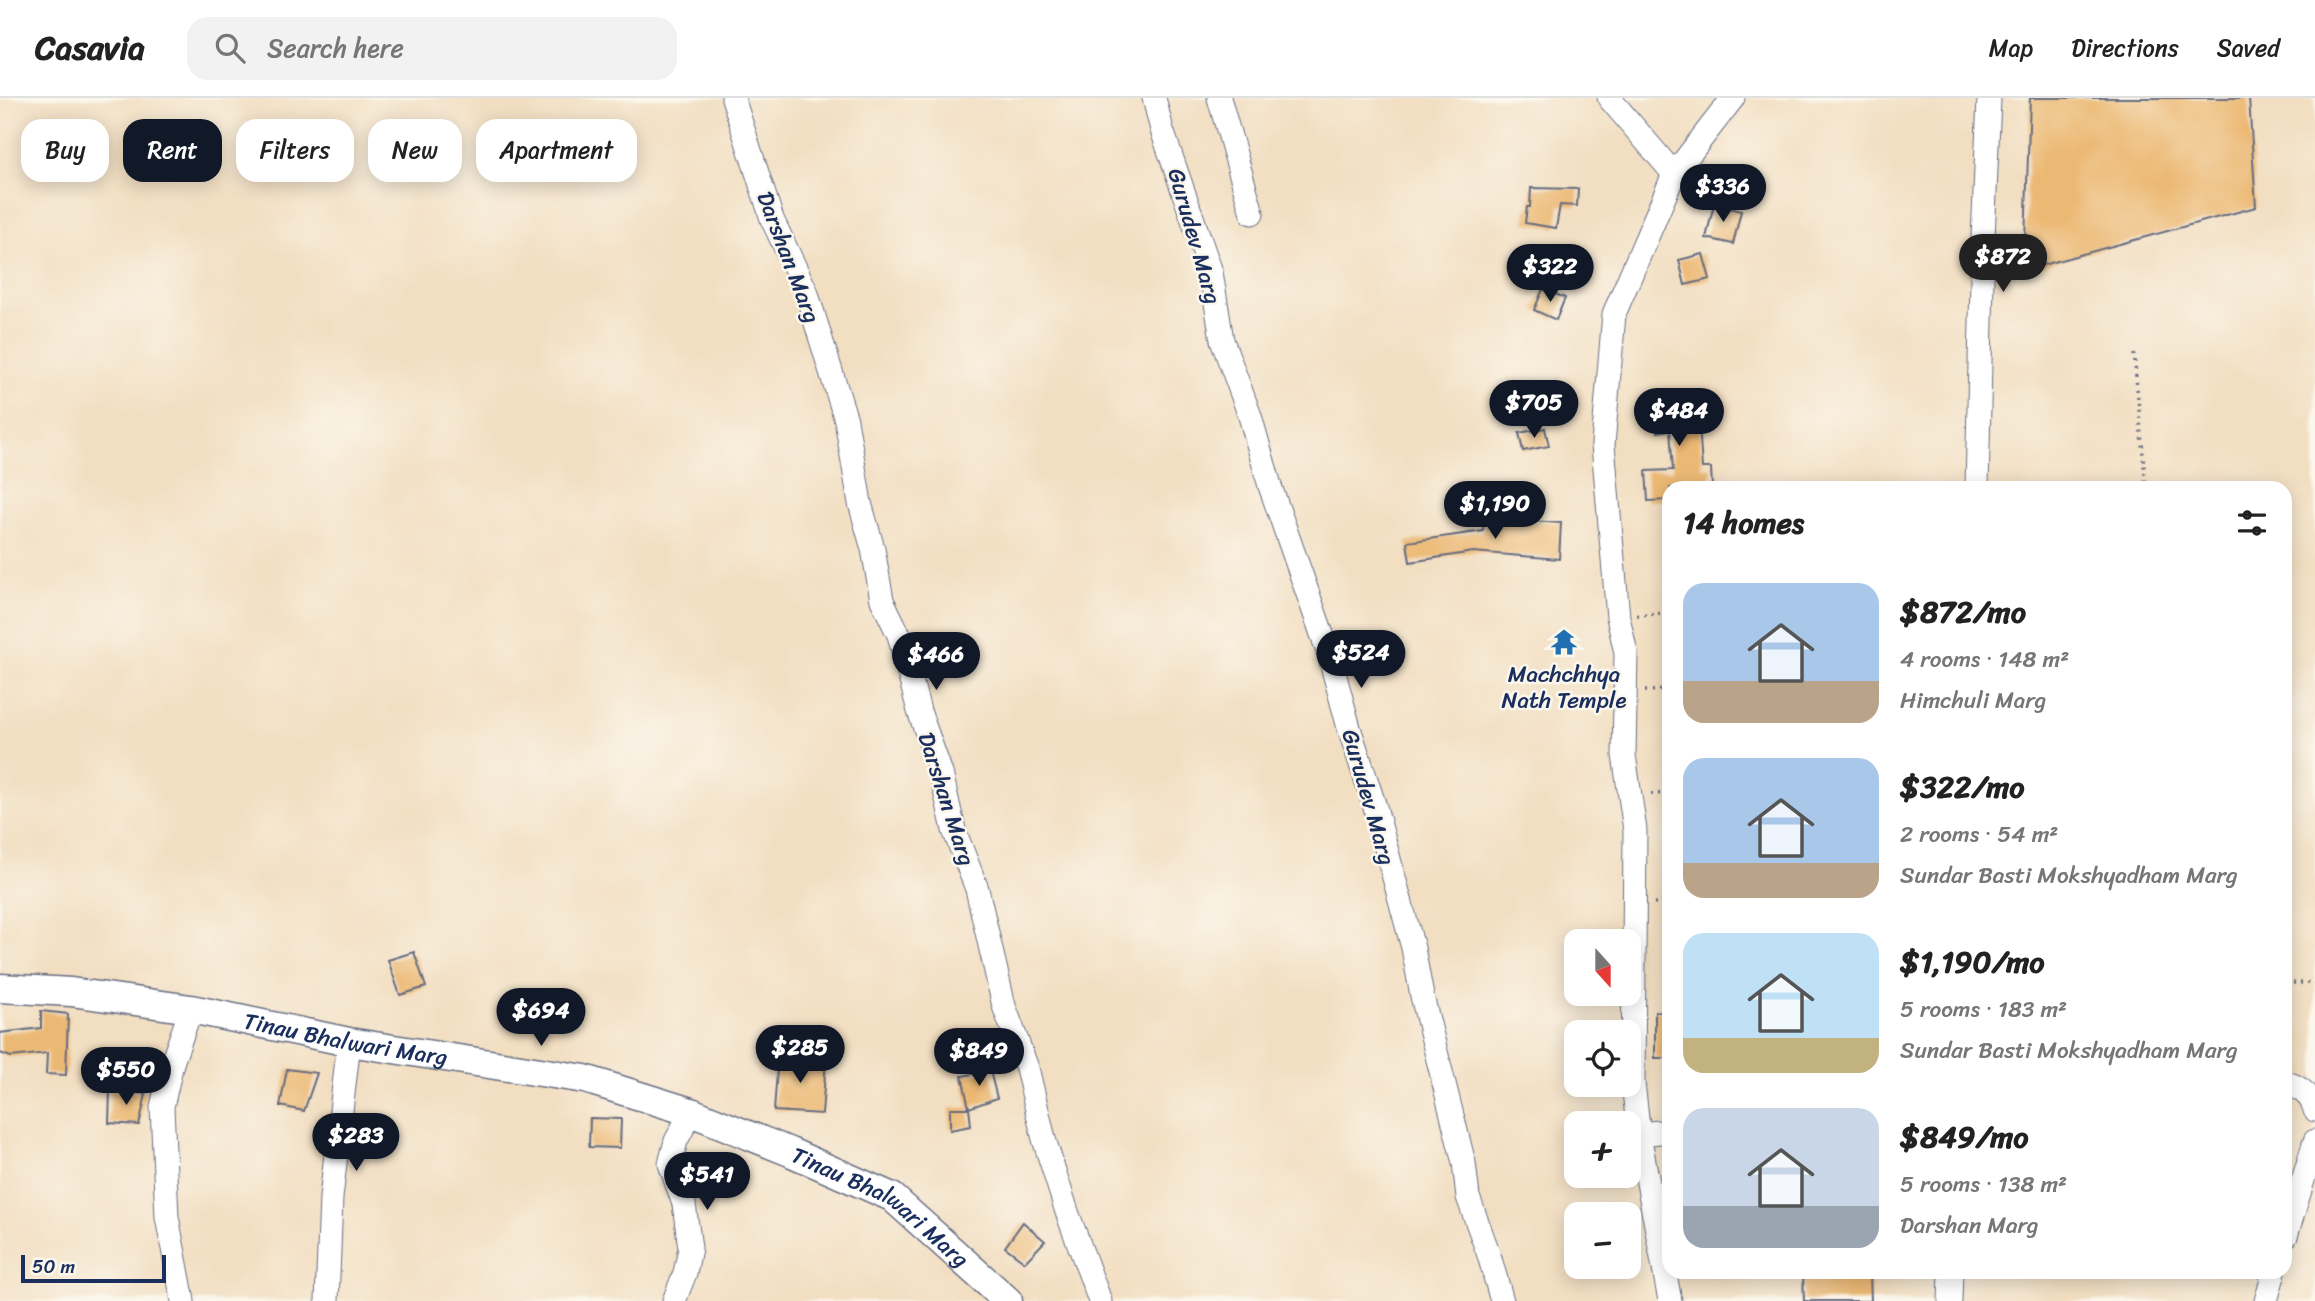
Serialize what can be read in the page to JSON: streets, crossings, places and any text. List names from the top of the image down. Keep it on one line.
{"streets":{"street":["Gurudev Marg","Darshan Marg","Tinau Bhalwari Marg"]},"places":{"temple":["Machchhya Nath Temple"]},"scale_bar":"50 m","north":"bottom","page":{"header":"Casavia","search":"Search here","nav":["Map","Directions","Saved"],"chip":["Buy","Rent","Filters","New","Apartment"],"price":["$336","$872","$322","$705","$484","$1,190","$524","$466","$694","$285","$849","$550","$283","$541"],"heading":"14 homes","list":[{"name":"$872/mo","note":"4 rooms · 148 m² · Himchuli Marg"},{"name":"$322/mo","note":"2 rooms · 54 m² · Sundar Basti Mokshyadham Marg"},{"name":"$1,190/mo","note":"5 rooms · 183 m² · Sundar Basti Mokshyadham Marg"},{"name":"$849/mo","note":"5 rooms · 138 m² · Darshan Marg"}],"map_buttons":["+","−"],"scale":"50 m"}}
